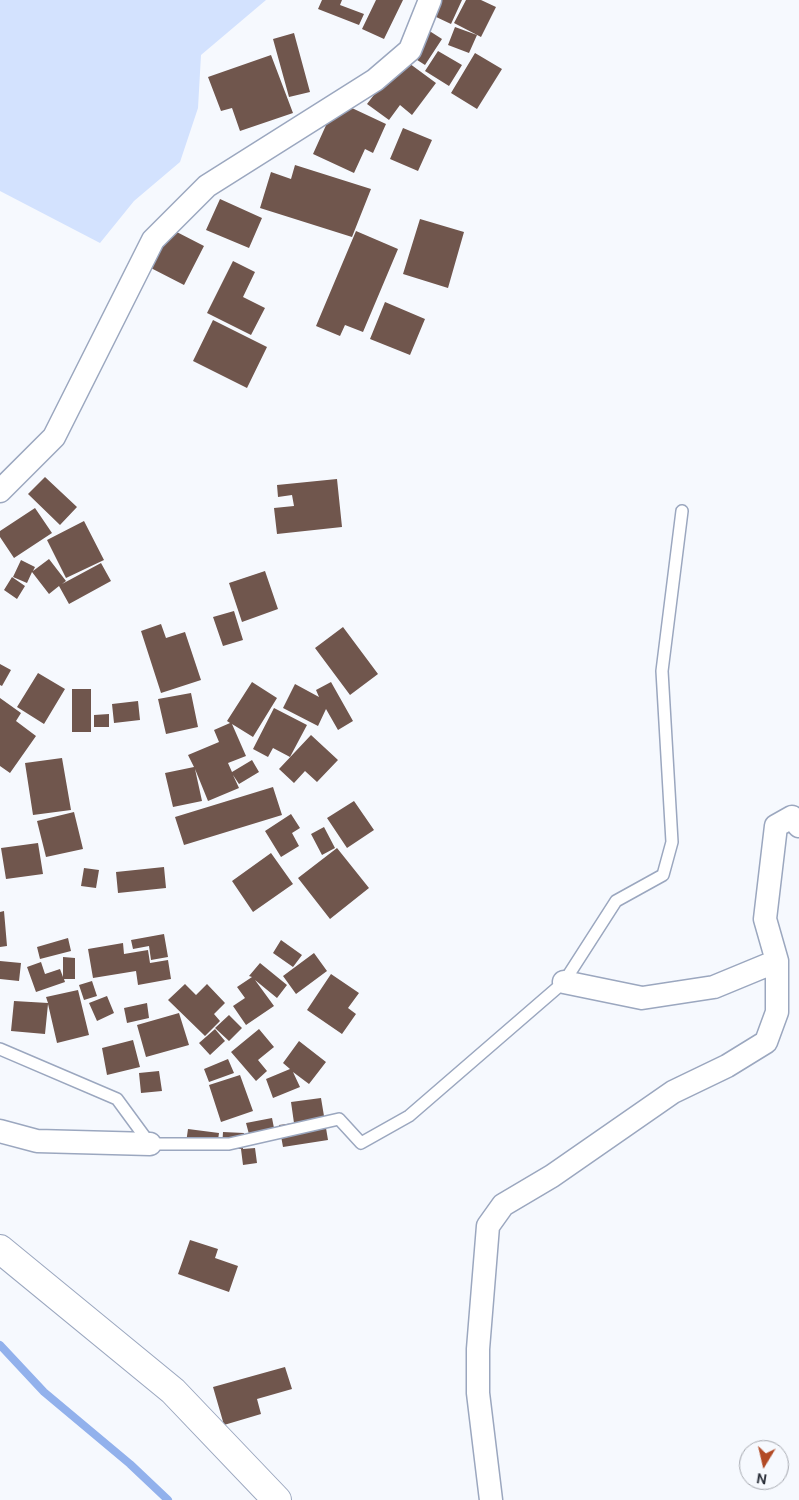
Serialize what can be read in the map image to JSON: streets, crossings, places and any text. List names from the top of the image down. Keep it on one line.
{"north":"bottom"}
